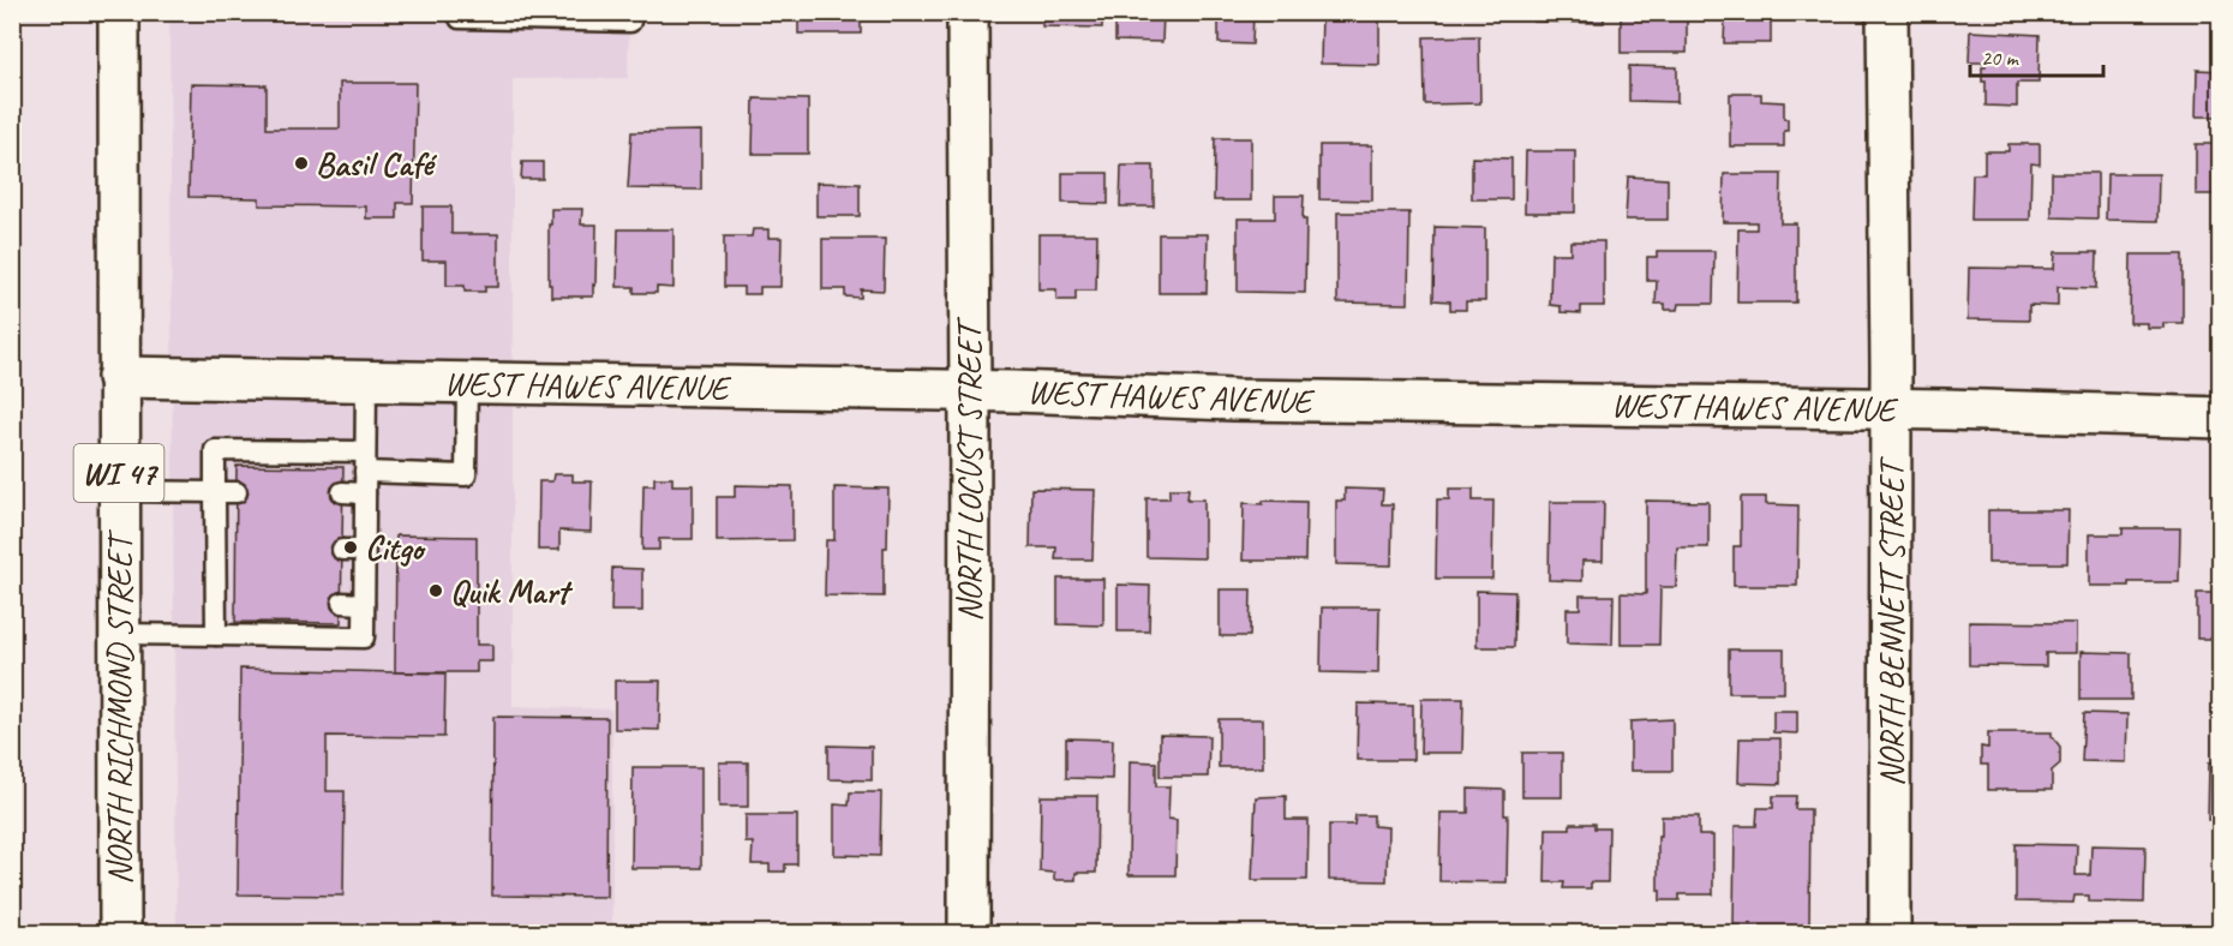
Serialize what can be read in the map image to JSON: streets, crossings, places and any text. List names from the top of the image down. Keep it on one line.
{"streets":{"street":["WEST HAWES AVENUE","WI 47","NORTH LOCUST STREET","NORTH BENNETT STREET","NORTH RICHMOND STREET"]},"crossings":[["WEST HAWES AVENUE","NORTH LOCUST STREET"],["WEST HAWES AVENUE","NORTH BENNETT STREET"],["WEST HAWES AVENUE","NORTH RICHMOND STREET"]],"places":["Basil Café","Citgo","Quik Mart"],"scale_bar":"20 m"}
